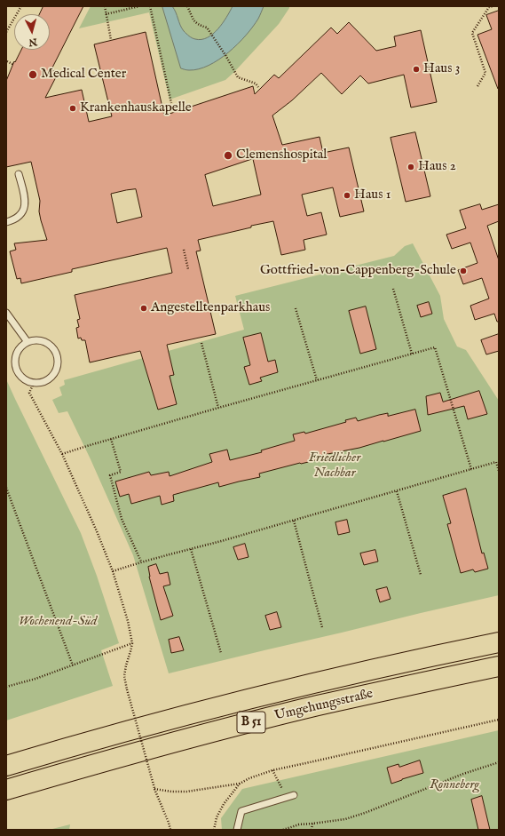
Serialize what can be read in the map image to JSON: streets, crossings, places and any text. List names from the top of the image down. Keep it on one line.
{"streets":{"highway":["Umgehungsstraße","B 51"]},"parks":["Friedlicher Nachbar","Wochenend-Süd","Ronneberg"],"places":["Haus 3","Medical Center","Krankenhauskapelle","Clemenshospital","Haus 2","Haus 1","Gottfried-von-Cappenberg-Schule","Angestelltenparkhaus"],"north":"bottom"}
